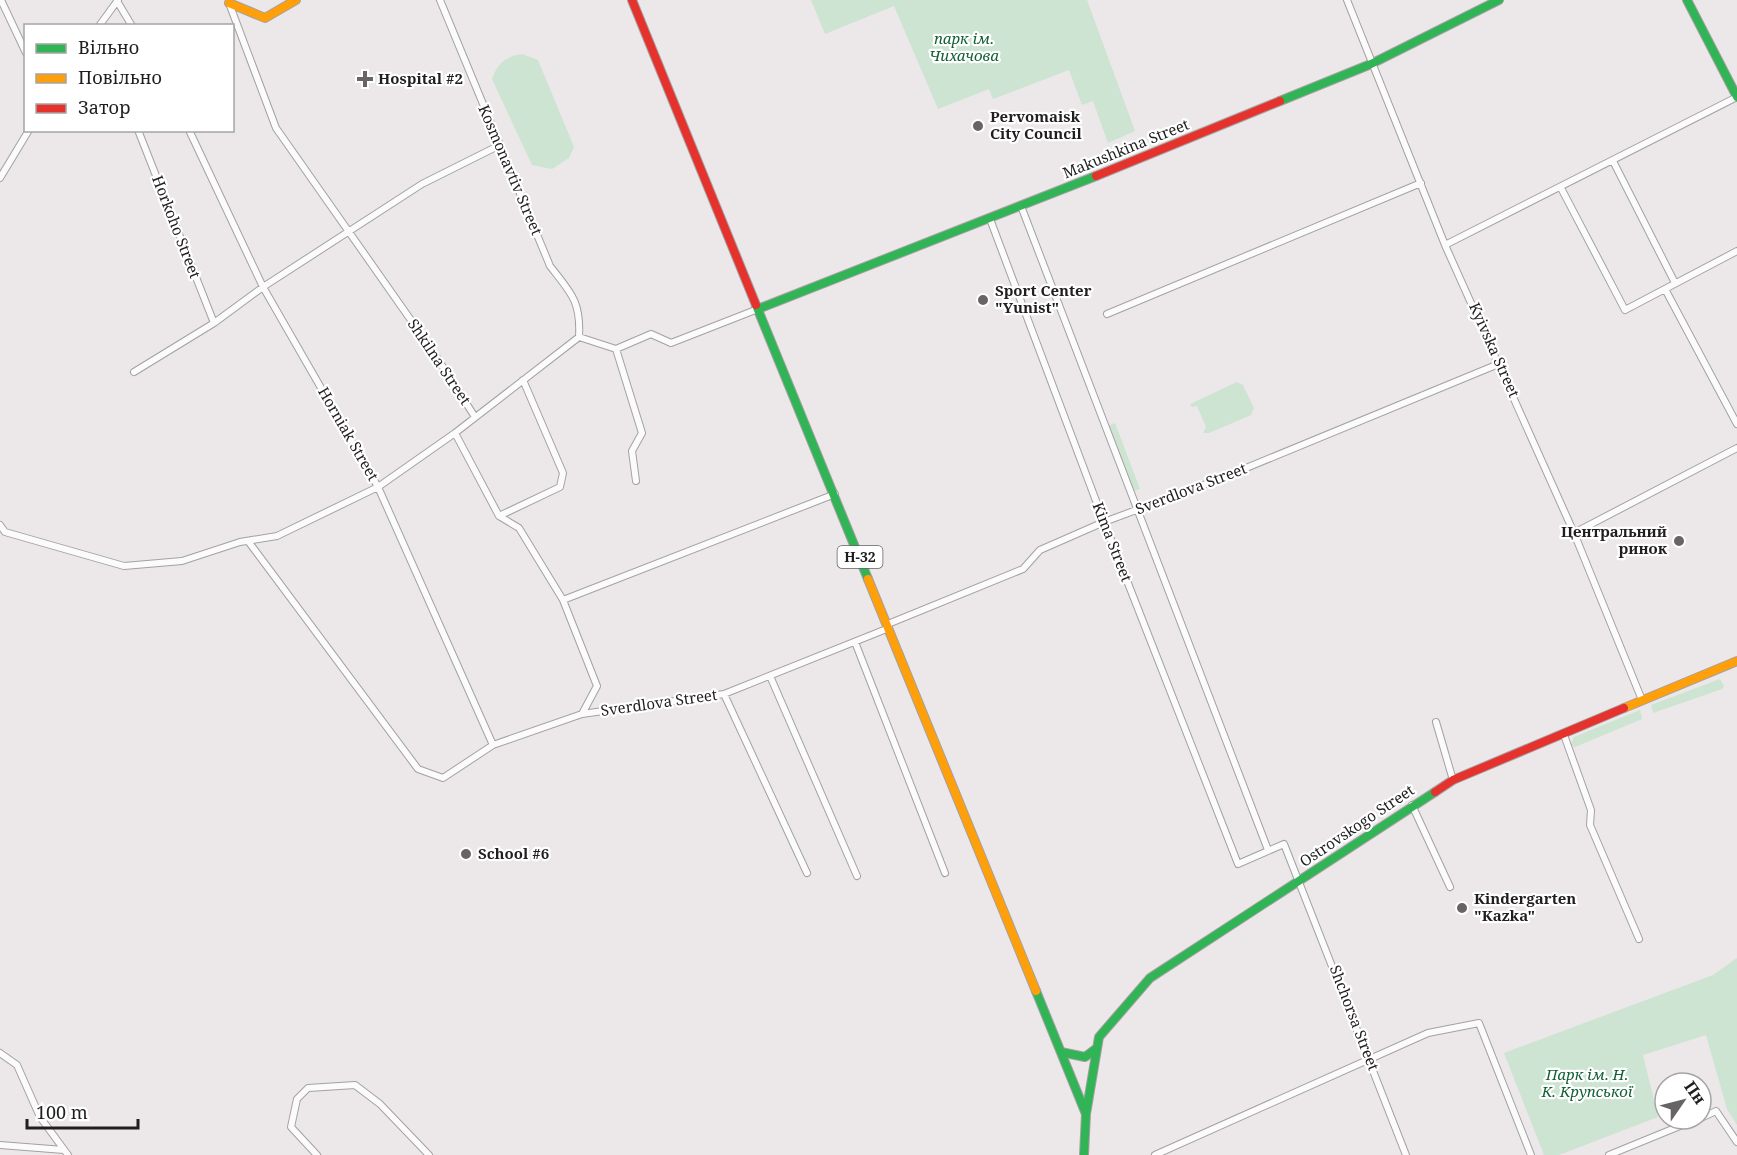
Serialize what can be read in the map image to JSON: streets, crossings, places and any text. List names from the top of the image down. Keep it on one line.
{"streets":{"main road":["Makushkina Street","Н-32","Ostrovskogo Street"],"street":["Kosmonavtiv Street","Horkoho Street","Kyivska Street","Shkilna Street","Horniak Street","Sverdlova Street","Kima Street","Shchorsa Street"]},"crossings":[["Makushkina Street","Kyivska Street"],["Makushkina Street","Kima Street"],["Makushkina Street","Н-32"],["Kyivska Street","Sverdlova Street"],["Kyivska Street","Ostrovskogo Street"],["Shkilna Street","Horniak Street"],["Shkilna Street","Sverdlova Street"],["Horniak Street","Sverdlova Street"],["Sverdlova Street","Kima Street"],["Sverdlova Street","Н-32"],["Kima Street","Shchorsa Street"],["Н-32","Ostrovskogo Street"],["Ostrovskogo Street","Shchorsa Street"]],"parks":["парк ім. Чихачова","Парк ім. Н. К. Крупської"],"places":{"health":["Hospital #2"],"other":["Pervomaisk City Council","Sport Center \"Yunist\"","Центральний ринок","School #6","Kindergarten \"Kazka\""]},"legend":["Вільно","Повільно","Затор"],"scale_bar":"100 m","north":"top right"}
